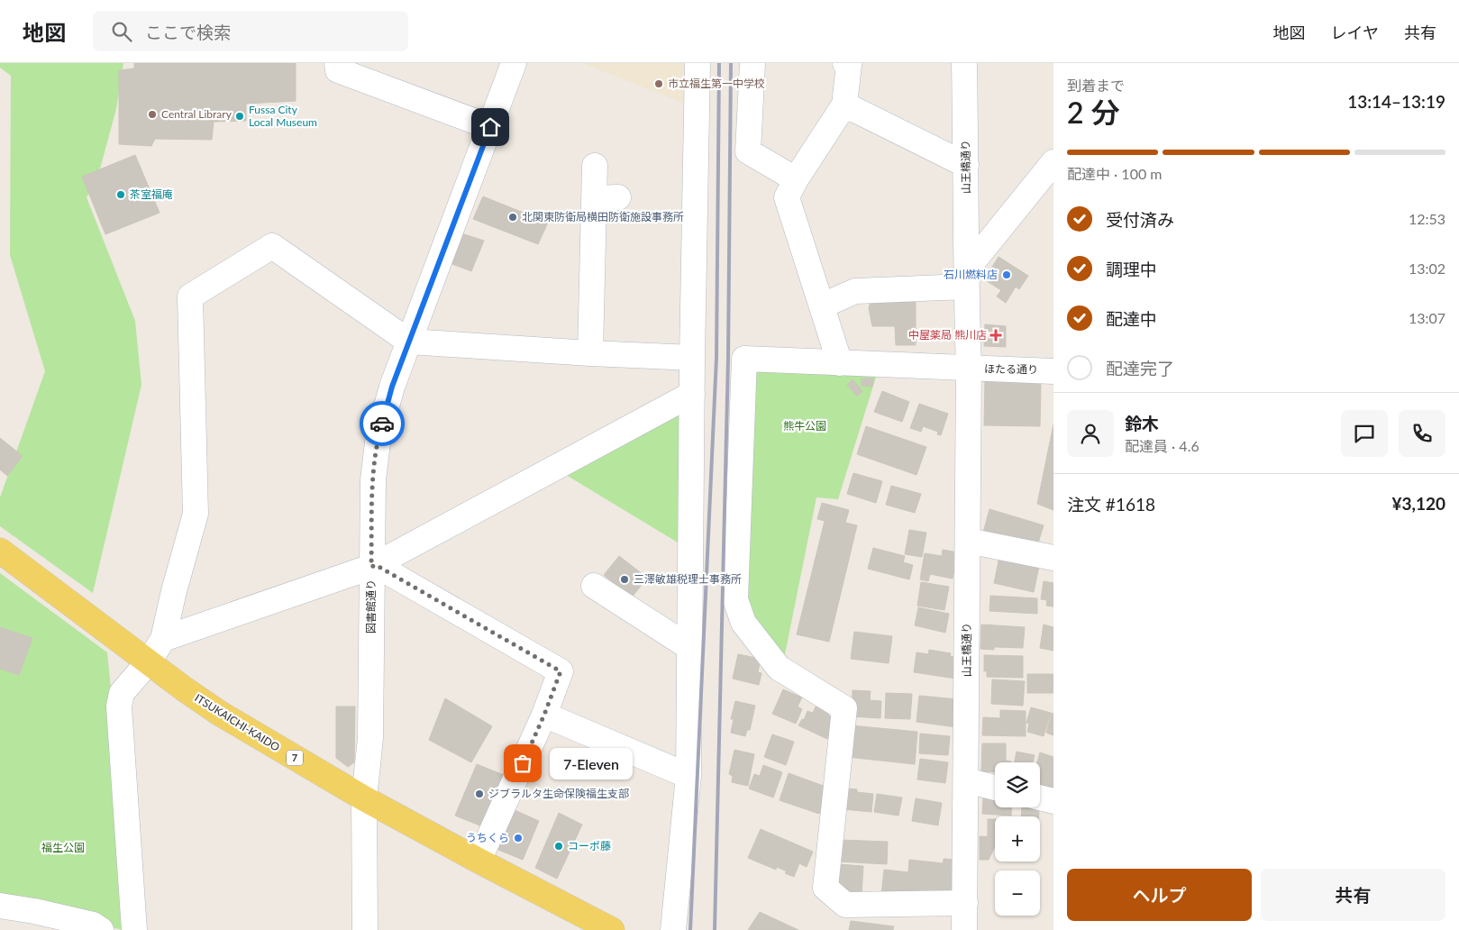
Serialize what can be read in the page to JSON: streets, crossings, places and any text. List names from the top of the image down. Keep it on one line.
{"streets":{"main road":["ITSUKAICHI-KAIDO","7"],"street":["山王橋通り","ほたる通り","図書館通り"]},"crossings":[["山王橋通り","ほたる通り"],["図書館通り","ITSUKAICHI-KAIDO"]],"parks":["熊牛公園","福生公園"],"places":{"other":["市立福生第一中学校","Central Library","Fussa City Local Museum","茶室福庵","北関東防衛局横田防衛施設事務所","石川燃料店","三澤敏雄税理士事務所","7-Eleven","ジブラルタ生命保険福生支部","うちくら","コーポ藤"],"health":["中屋薬局 熊川店"]},"page":{"header":"地図","search":"ここで検索","nav":["地図","レイヤ","共有"],"heading":["2 分","到着まで","13:14–13:19"],"panel":["鈴木","配達員 · 4.6","注文 #1618","¥3,120"],"bar":"配達中 · 100 m","list":[["受付済み","12:53"],["調理中","13:02"],["配達中","13:07"],"配達完了"],"bubble":"7-Eleven","map_buttons":["+","−"],"buttons":["ヘルプ","共有"]}}
